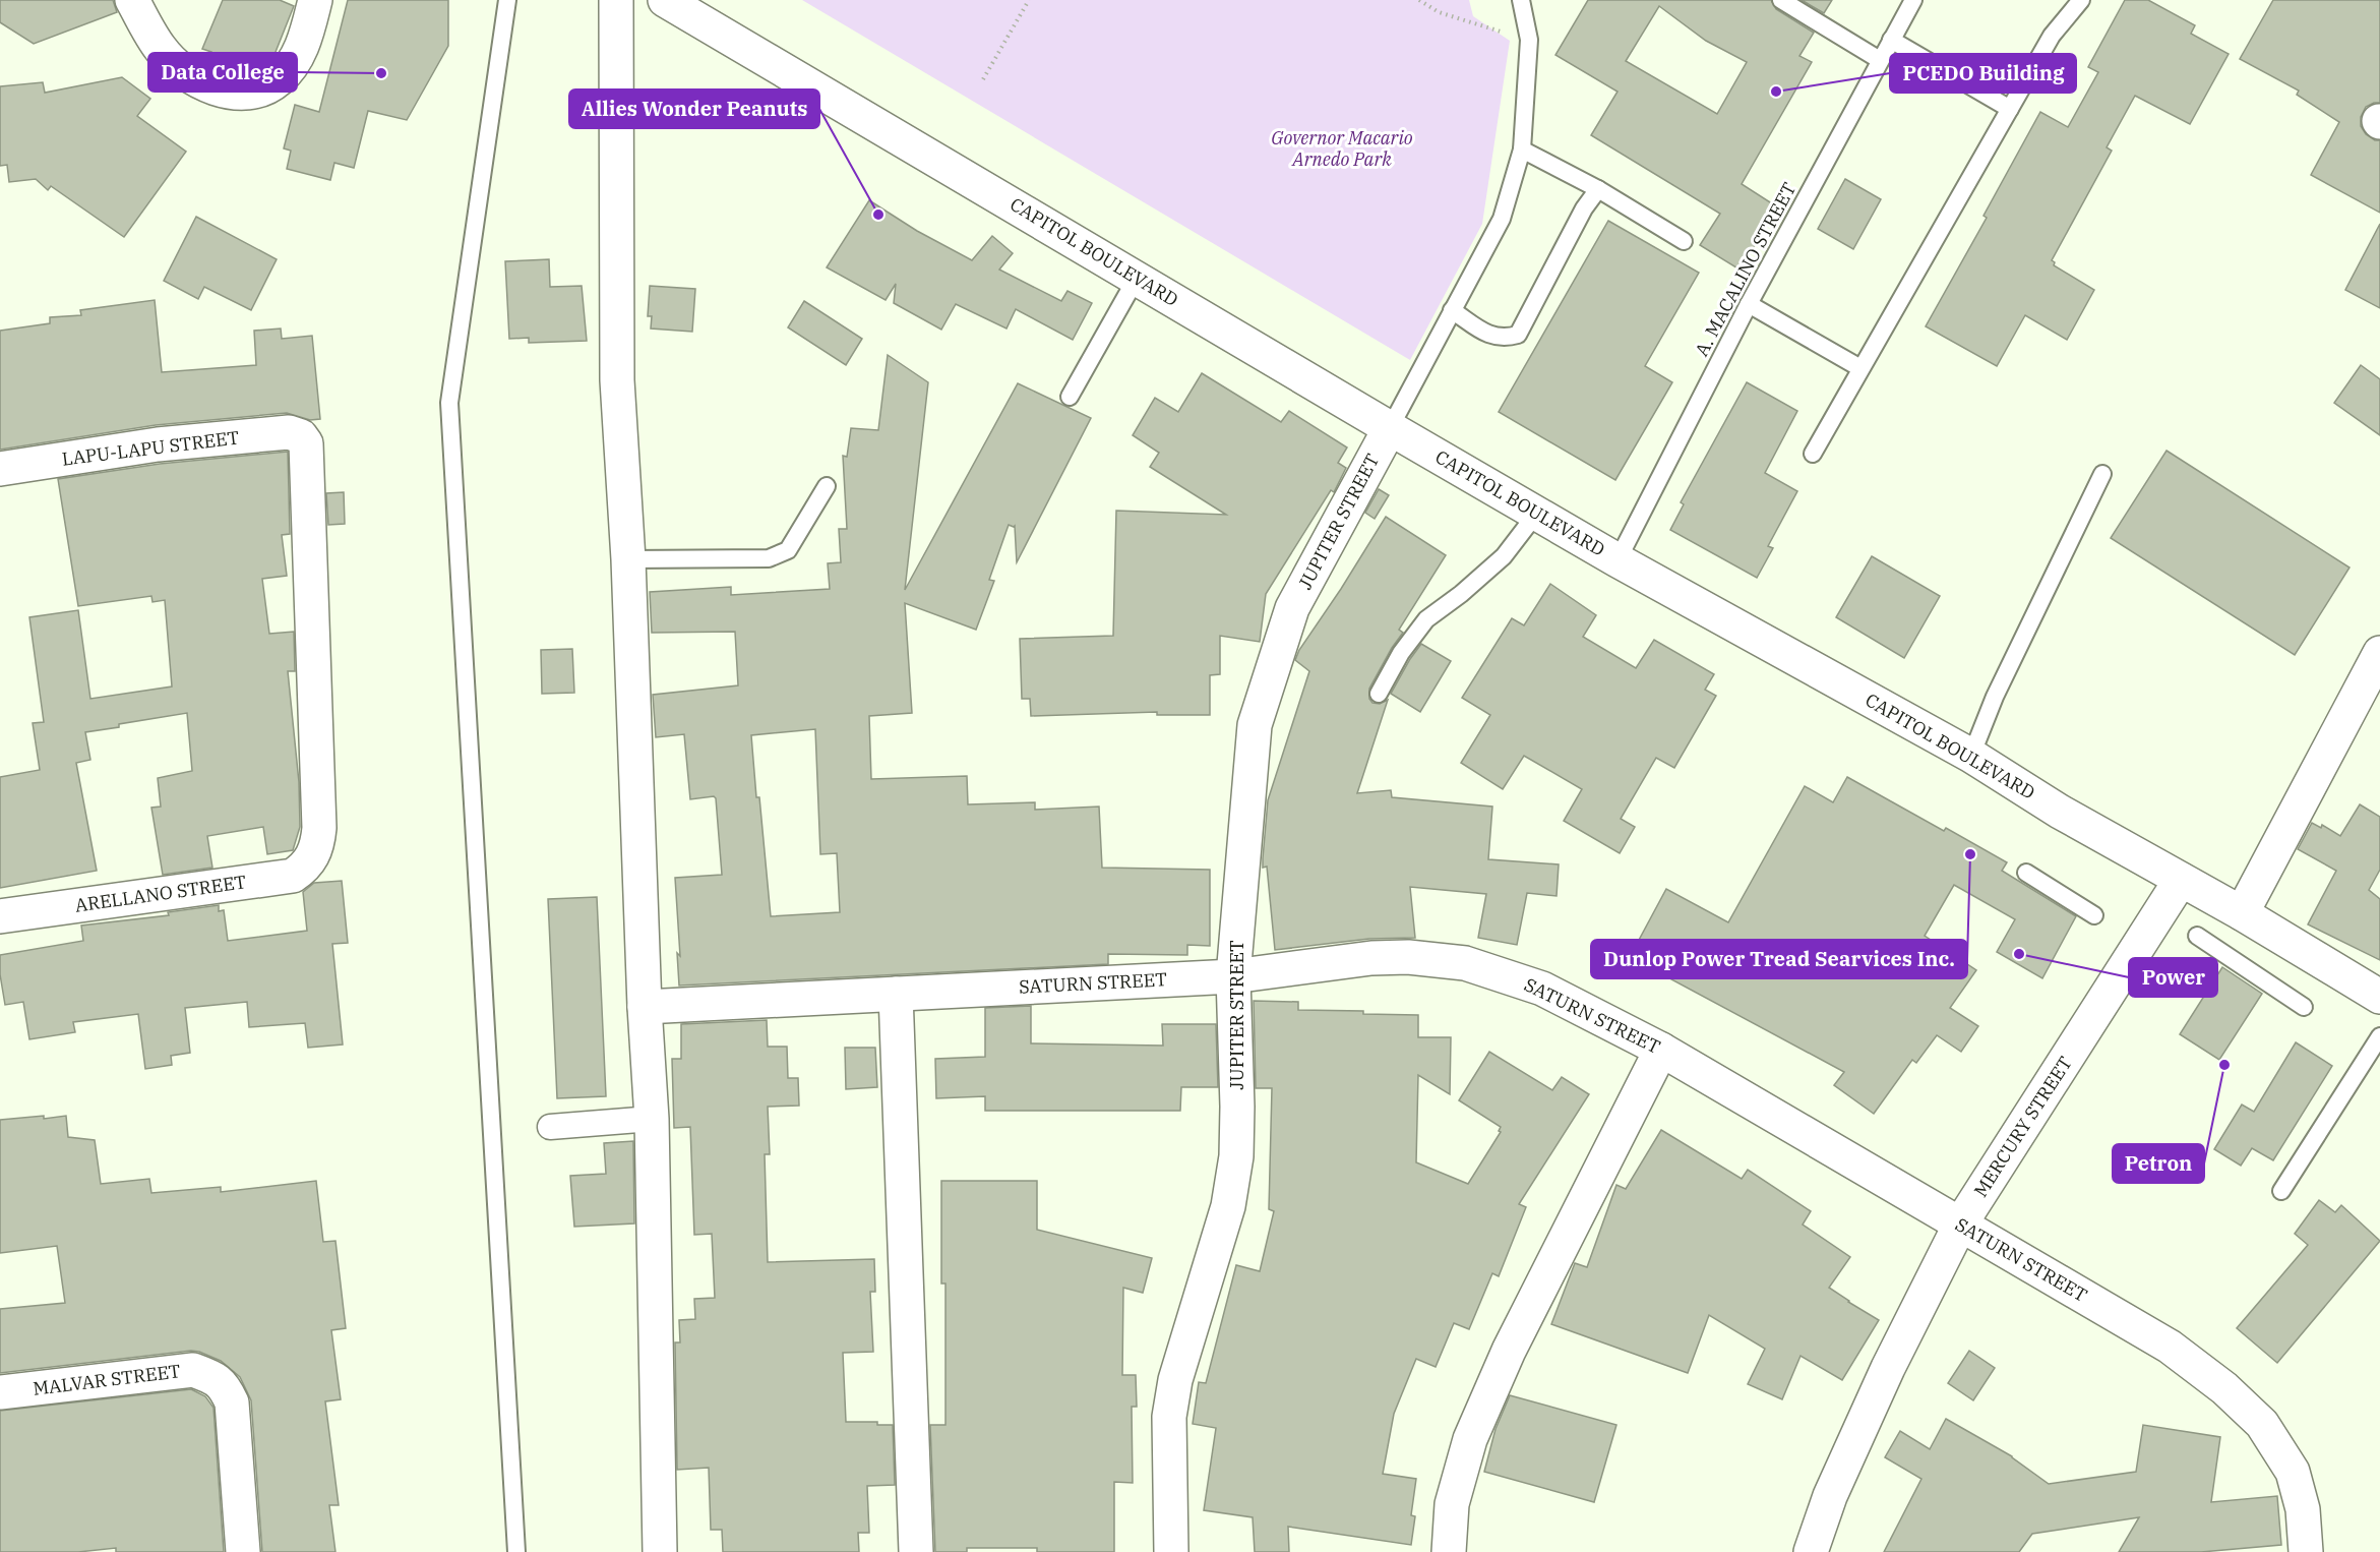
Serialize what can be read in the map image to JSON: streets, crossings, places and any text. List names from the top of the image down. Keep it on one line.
{"streets":{"street":["CAPITOL BOULEVARD","LAPU-LAPU STREET","JUPITER STREET","ARELLANO STREET","SATURN STREET","MERCURY STREET","MALVAR STREET"],"lane":["A. MACALINO STREET"]},"crossings":[["CAPITOL BOULEVARD","A. MACALINO STREET"],["CAPITOL BOULEVARD","JUPITER STREET"],["CAPITOL BOULEVARD","MERCURY STREET"],["LAPU-LAPU STREET","ARELLANO STREET"],["JUPITER STREET","SATURN STREET"],["SATURN STREET","MERCURY STREET"]],"parks":["Governor Macario Arnedo Park"],"places":["Data College","PCEDO Building","Allies Wonder Peanuts","Dunlop Power Tread Searvices Inc.","Power","Petron"]}
